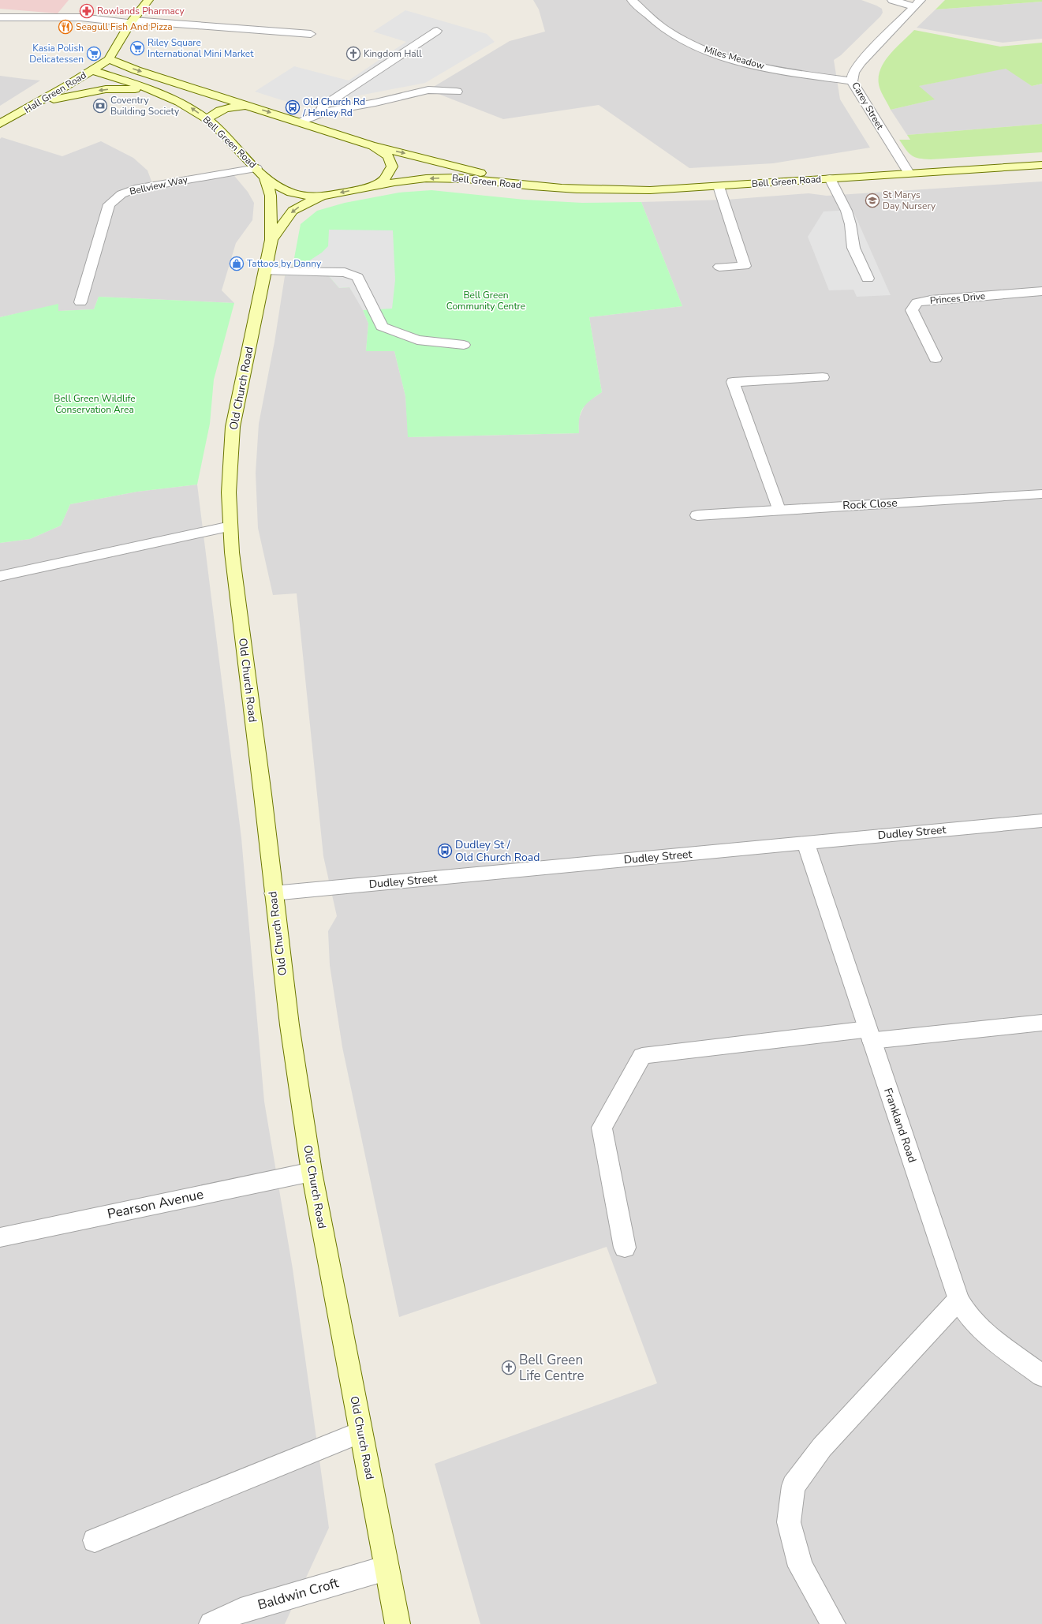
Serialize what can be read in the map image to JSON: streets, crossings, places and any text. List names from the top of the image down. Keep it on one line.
{"streets":{"main road":["Hall Green Road","Bell Green Road","Old Church Road"],"street":["Miles Meadow","Carey Street","Bellview Way","Princes Drive","Rock Close","Dudley Street","Frankland Road","Pearson Avenue","Baldwin Croft"]},"crossings":[["Miles Meadow","Carey Street"],["Hall Green Road","Bell Green Road"],["Carey Street","Bell Green Road"],["Bell Green Road","Bellview Way"],["Bell Green Road","Old Church Road"],["Old Church Road","Dudley Street"],["Old Church Road","Pearson Avenue"],["Old Church Road","Baldwin Croft"],["Dudley Street","Frankland Road"]],"parks":["Bell Green Community Centre","Bell Green Wildlife Conservation Area"],"places":{"pharmacy":["Rowlands Pharmacy"],"restaurant":["Seagull Fish And Pizza"],"supermarket":["Riley Square International Mini Market","Kasia Polish Delicatessen"],"church":["Kingdom Hall","Bell Green Life Centre"],"bank":["Coventry Building Society"],"bus stop":["Old Church Rd / Henley Rd","Dudley St / Old Church Road"],"school or university":["St Marys Day Nursery"],"shop":["Tattoos by Danny"]}}
